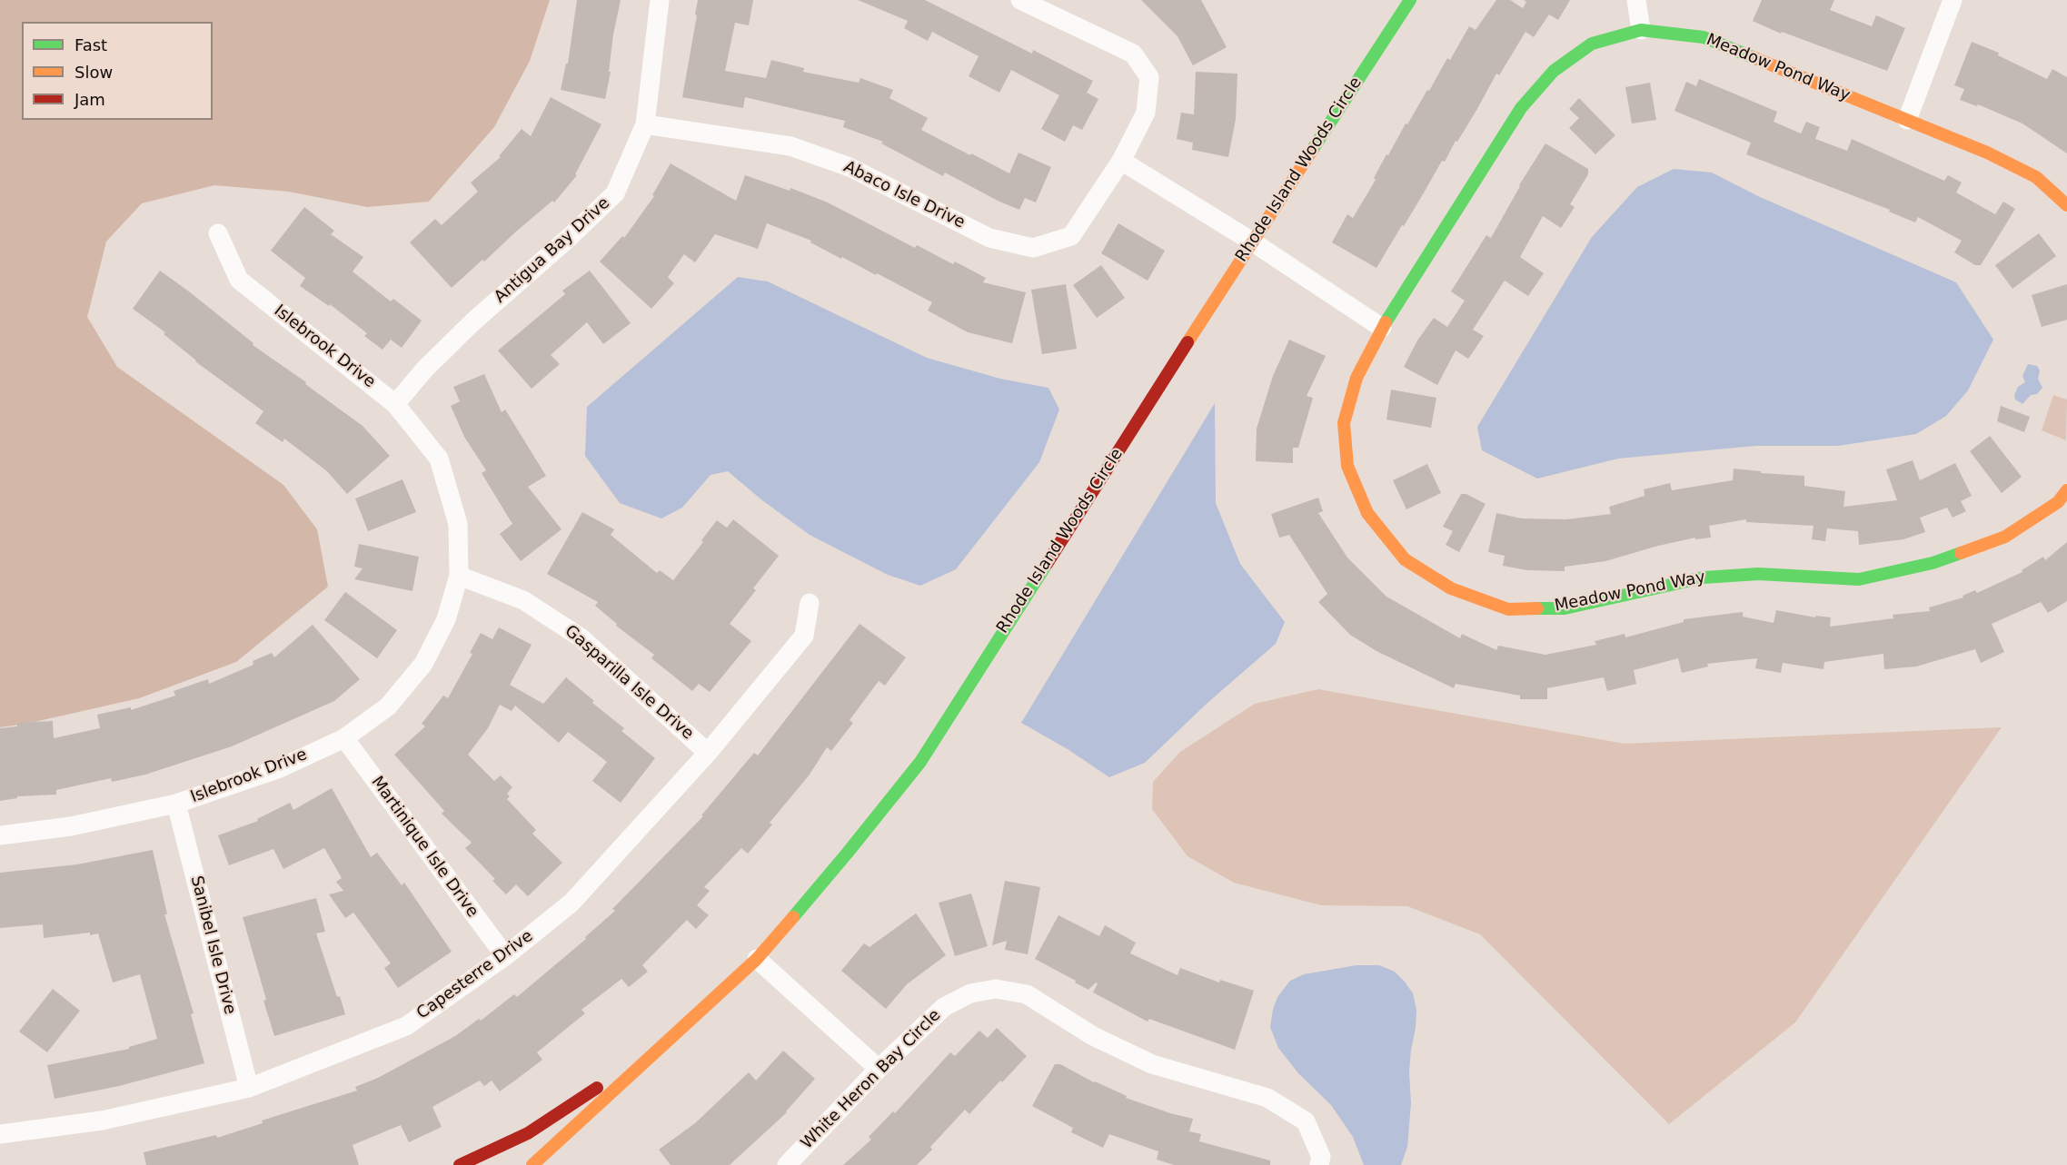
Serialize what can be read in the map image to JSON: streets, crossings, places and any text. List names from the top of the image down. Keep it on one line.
{"streets":{"street":["Meadow Pond Way","Rhode Island Woods Circle","Abaco Isle Drive","Antigua Bay Drive","Islebrook Drive","Gasparilla Isle Drive","Martinique Isle Drive","Sanibel Isle Drive","Capesterre Drive","White Heron Bay Circle"]},"crossings":[["Abaco Isle Drive","Antigua Bay Drive"],["Antigua Bay Drive","Islebrook Drive"],["Islebrook Drive","Gasparilla Isle Drive"],["Islebrook Drive","Martinique Isle Drive"],["Islebrook Drive","Sanibel Isle Drive"],["Gasparilla Isle Drive","Capesterre Drive"],["Martinique Isle Drive","Capesterre Drive"],["Sanibel Isle Drive","Capesterre Drive"]],"legend":["Fast","Slow","Jam"]}
